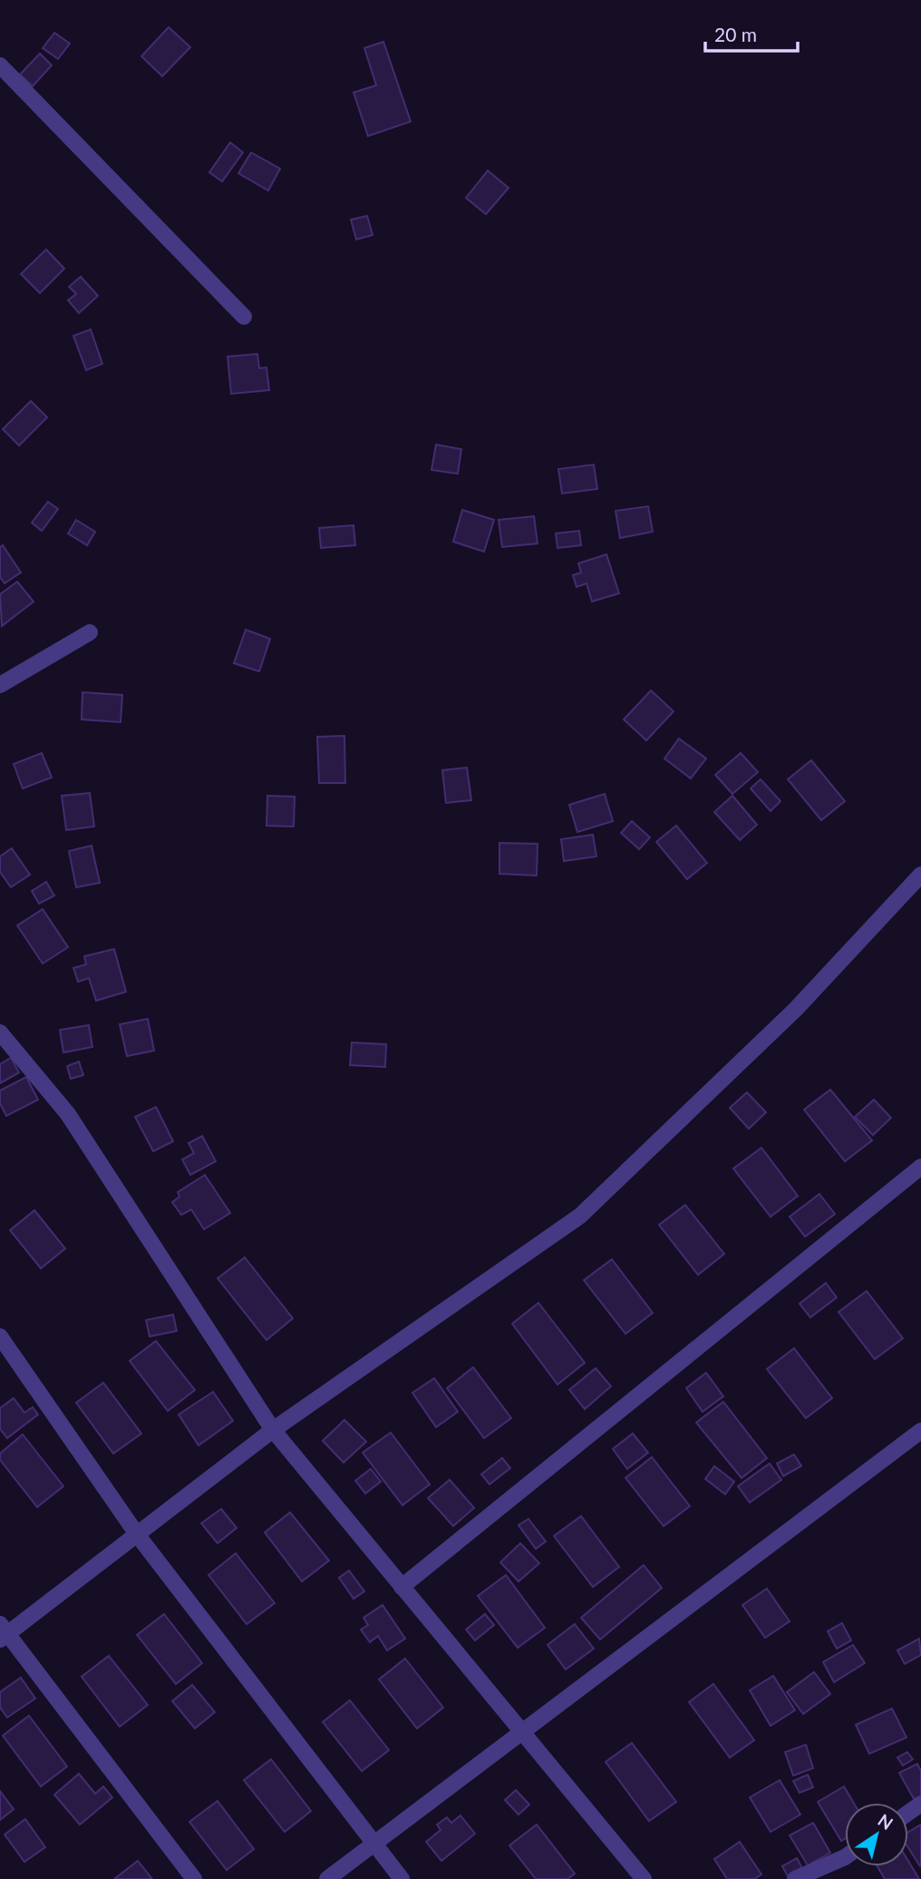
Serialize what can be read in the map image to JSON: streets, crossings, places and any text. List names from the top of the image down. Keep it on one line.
{"scale_bar":"20 m","north":"top right"}
